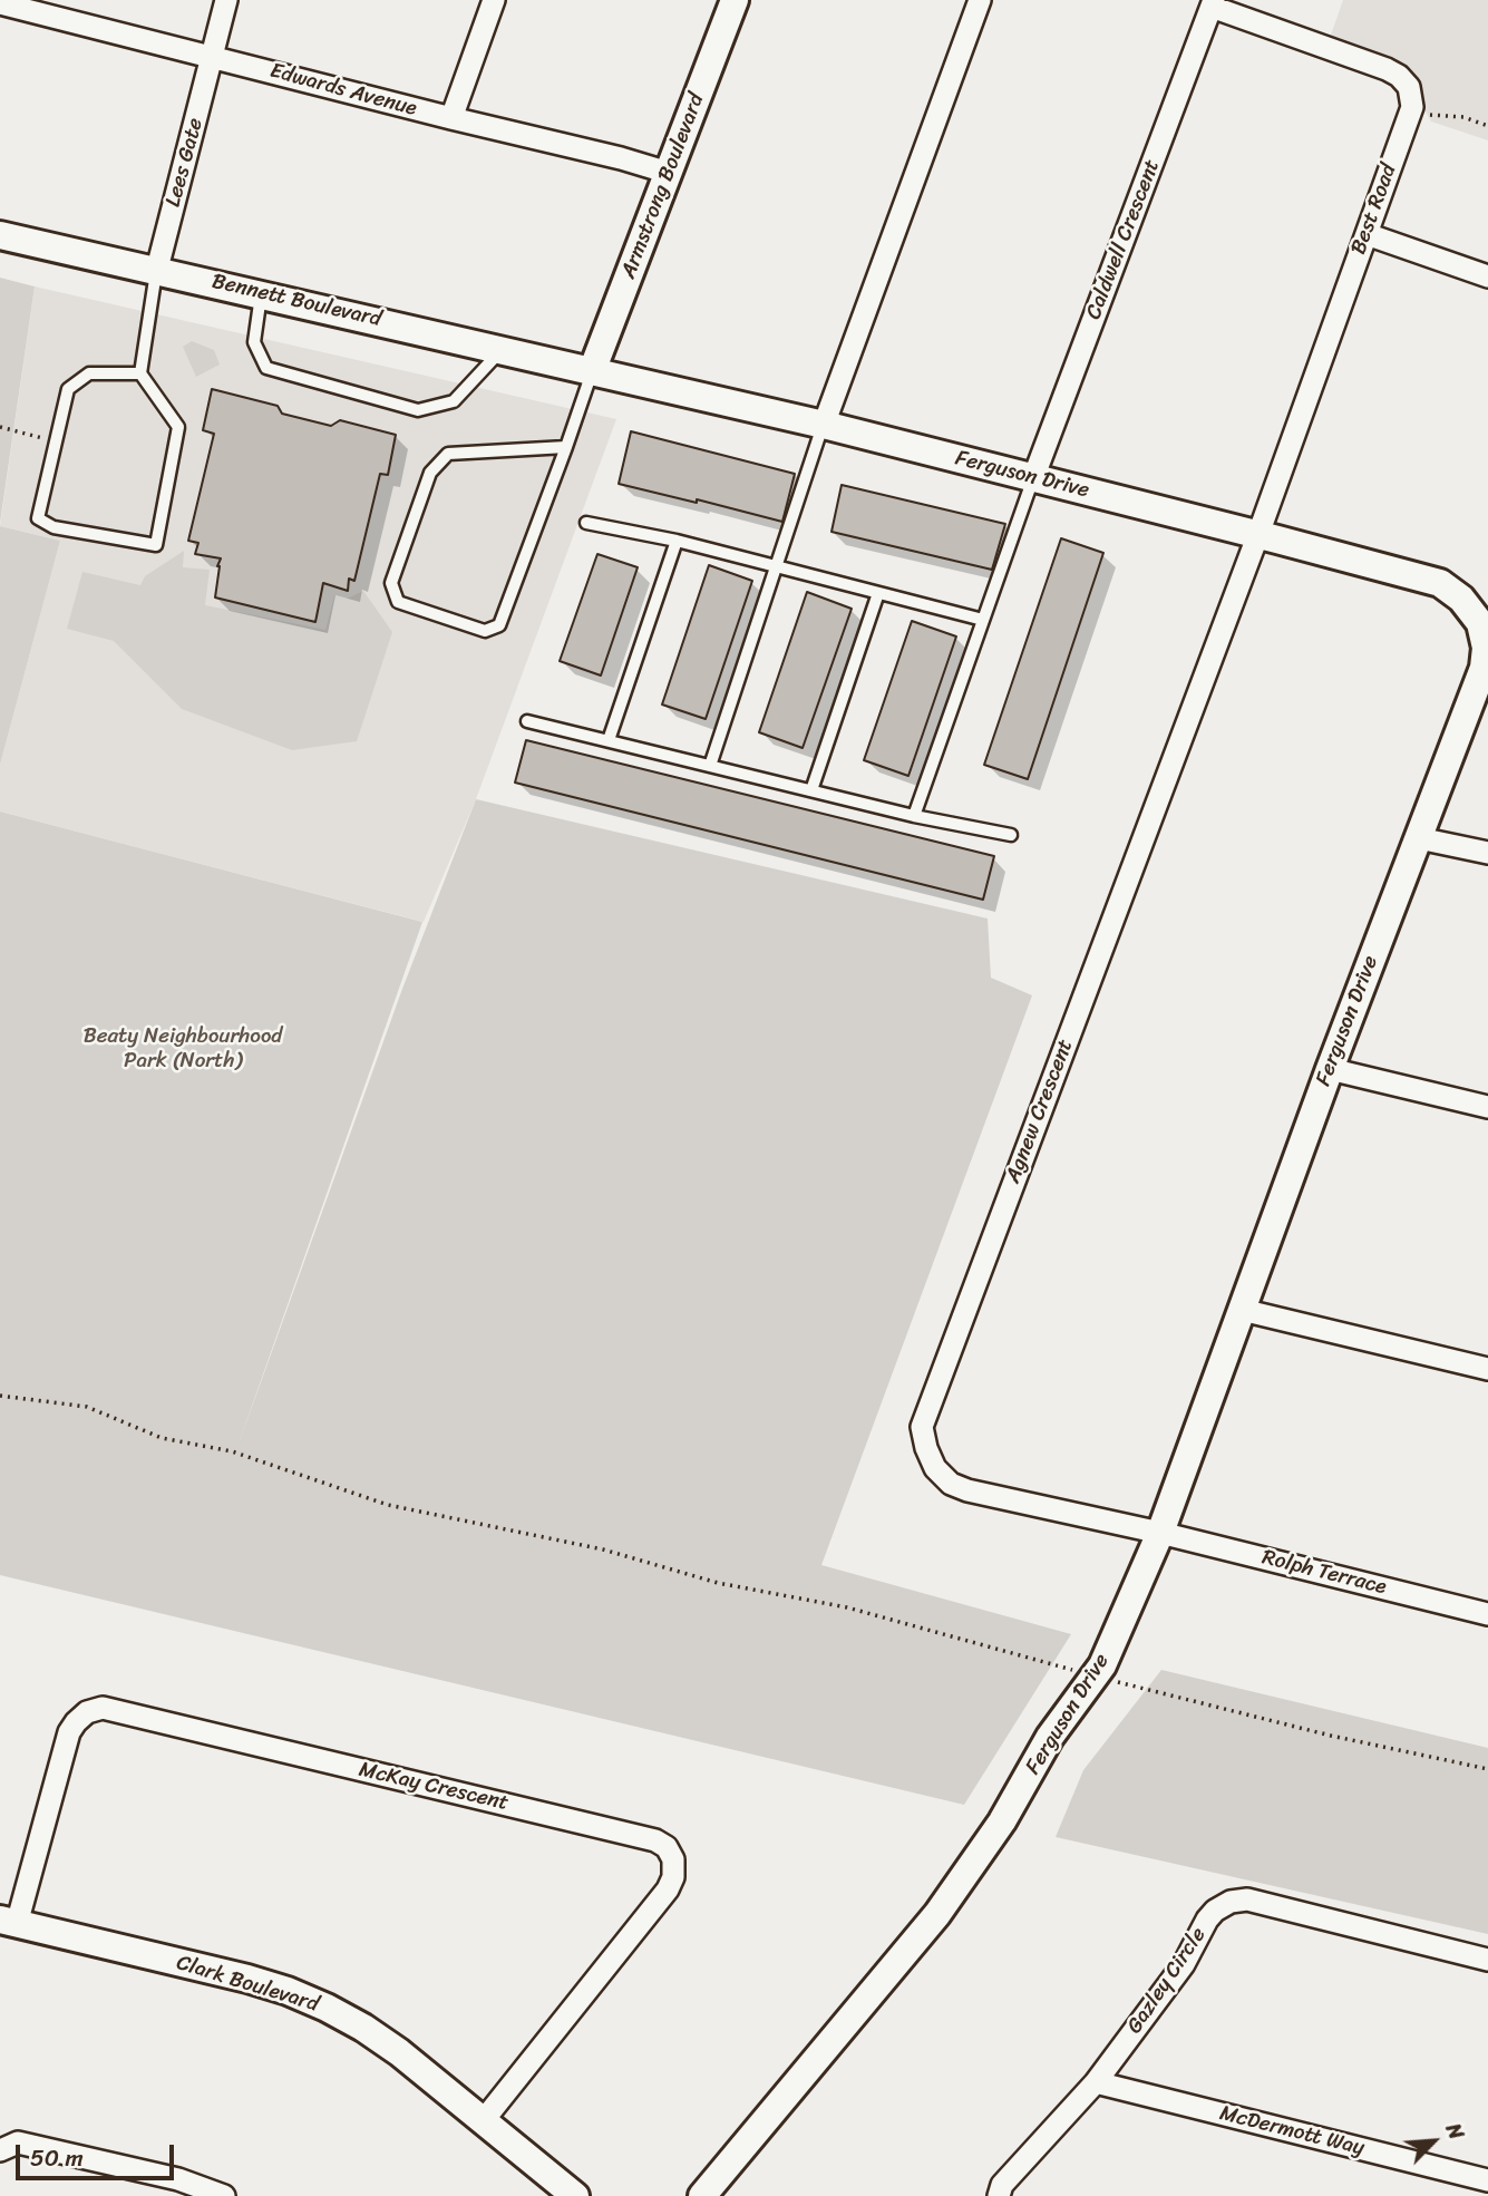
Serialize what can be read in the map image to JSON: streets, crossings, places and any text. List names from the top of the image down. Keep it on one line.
{"streets":{"street":["Edwards Avenue","Lees Gate","Armstrong Boulevard","Best Road","Caldwell Crescent","Bennett Boulevard","Ferguson Drive","Agnew Crescent","Rolph Terrace","McKay Crescent","Gazley Circle","Clark Boulevard","McDermott Way"]},"crossings":[["Edwards Avenue","Lees Gate"],["Edwards Avenue","Armstrong Boulevard"],["Lees Gate","Bennett Boulevard"],["Armstrong Boulevard","Bennett Boulevard"],["Armstrong Boulevard","Ferguson Drive"],["Best Road","Ferguson Drive"],["Best Road","Agnew Crescent"],["Caldwell Crescent","Ferguson Drive"],["Bennett Boulevard","Ferguson Drive"],["Ferguson Drive","Agnew Crescent"],["Ferguson Drive","Rolph Terrace"],["Agnew Crescent","Rolph Terrace"],["McKay Crescent","Clark Boulevard"],["Gazley Circle","McDermott Way"]],"parks":["Beaty Neighbourhood Park (North)"],"scale_bar":"50 m","north":"top right"}
